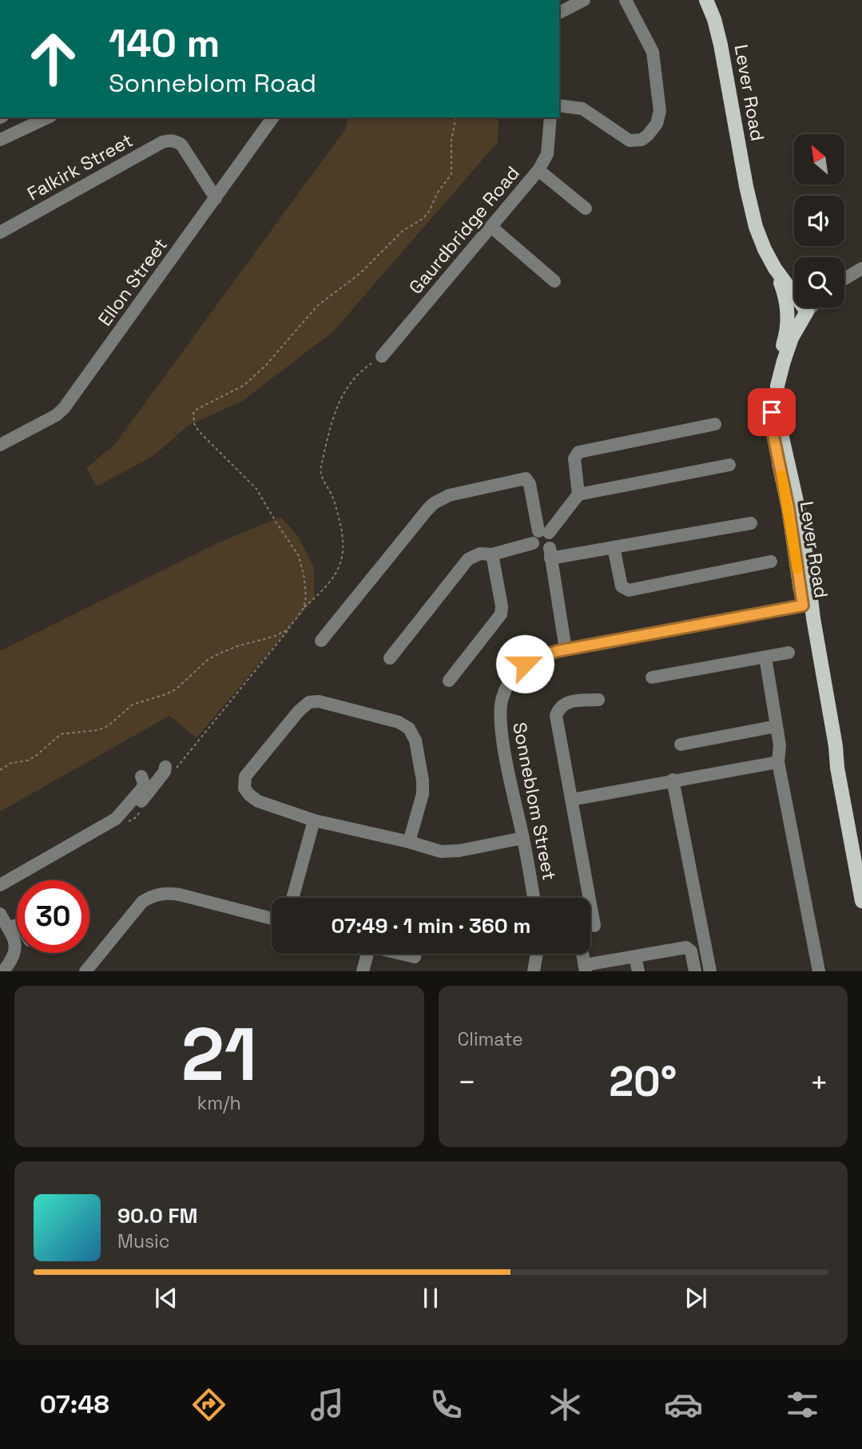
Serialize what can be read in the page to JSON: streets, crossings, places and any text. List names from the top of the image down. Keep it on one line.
{"streets":{"main road":["Lever Road"],"street":["Falkirk Street","Gaurdbridge Road","Ellon Street","Sonneblom Street"]},"crossings":[["Lever Road","Sonneblom Street"],["Falkirk Street","Ellon Street"]],"north":"top left","page":{"turn":["140 m","Sonneblom Road"],"limit":"30","trip":"07:49 · 1 min · 360 m","tile":[["21","km/h"],"Climate"],"heat":["−","20°","+"],"song":["90.0 FM","Music"],"tabs":"07:48"}}
